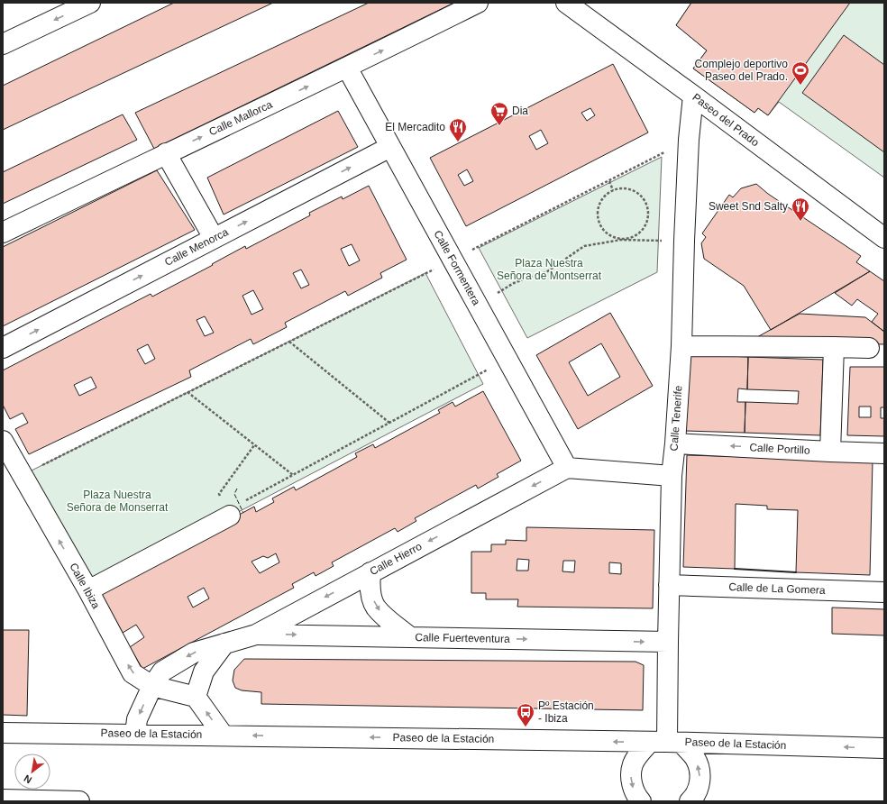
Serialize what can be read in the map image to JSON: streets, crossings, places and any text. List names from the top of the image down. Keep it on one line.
{"streets":{"street":["Calle Mallorca","Paseo del Prado","Calle Menorca","Calle Formentera","Calle Tenerife","Calle Portillo","Calle Hierro","Calle Ibiza","Calle de La Gomera","Calle Fuerteventura","Paseo de la Estación"]},"crossings":[["Calle Mallorca","Calle Formentera"],["Paseo del Prado","Calle Tenerife"],["Calle Menorca","Calle Formentera"],["Calle Formentera","Calle Hierro"],["Calle Tenerife","Calle Portillo"],["Calle Tenerife","Calle de La Gomera"],["Calle Tenerife","Calle Fuerteventura"],["Calle Tenerife","Paseo de la Estación"],["Calle Hierro","Calle Ibiza"],["Calle Hierro","Calle Fuerteventura"],["Calle Hierro","Paseo de la Estación"]],"one_way":["Calle Mallorca","Calle Menorca","Calle Ibiza","Calle Fuerteventura","Paseo de la Estación"],"parks":["Plaza Nuestra Señora de Montserrat","Plaza Nuestra Señora de Monserrat"],"places":{"sports":["Complejo deportivo Paseo del Prado."],"supermarket":["Dia"],"restaurant":["El Mercadito","Sweet Snd Salty"],"bus stop":["Pº Estación - Ibiza"]},"north":"bottom left"}
